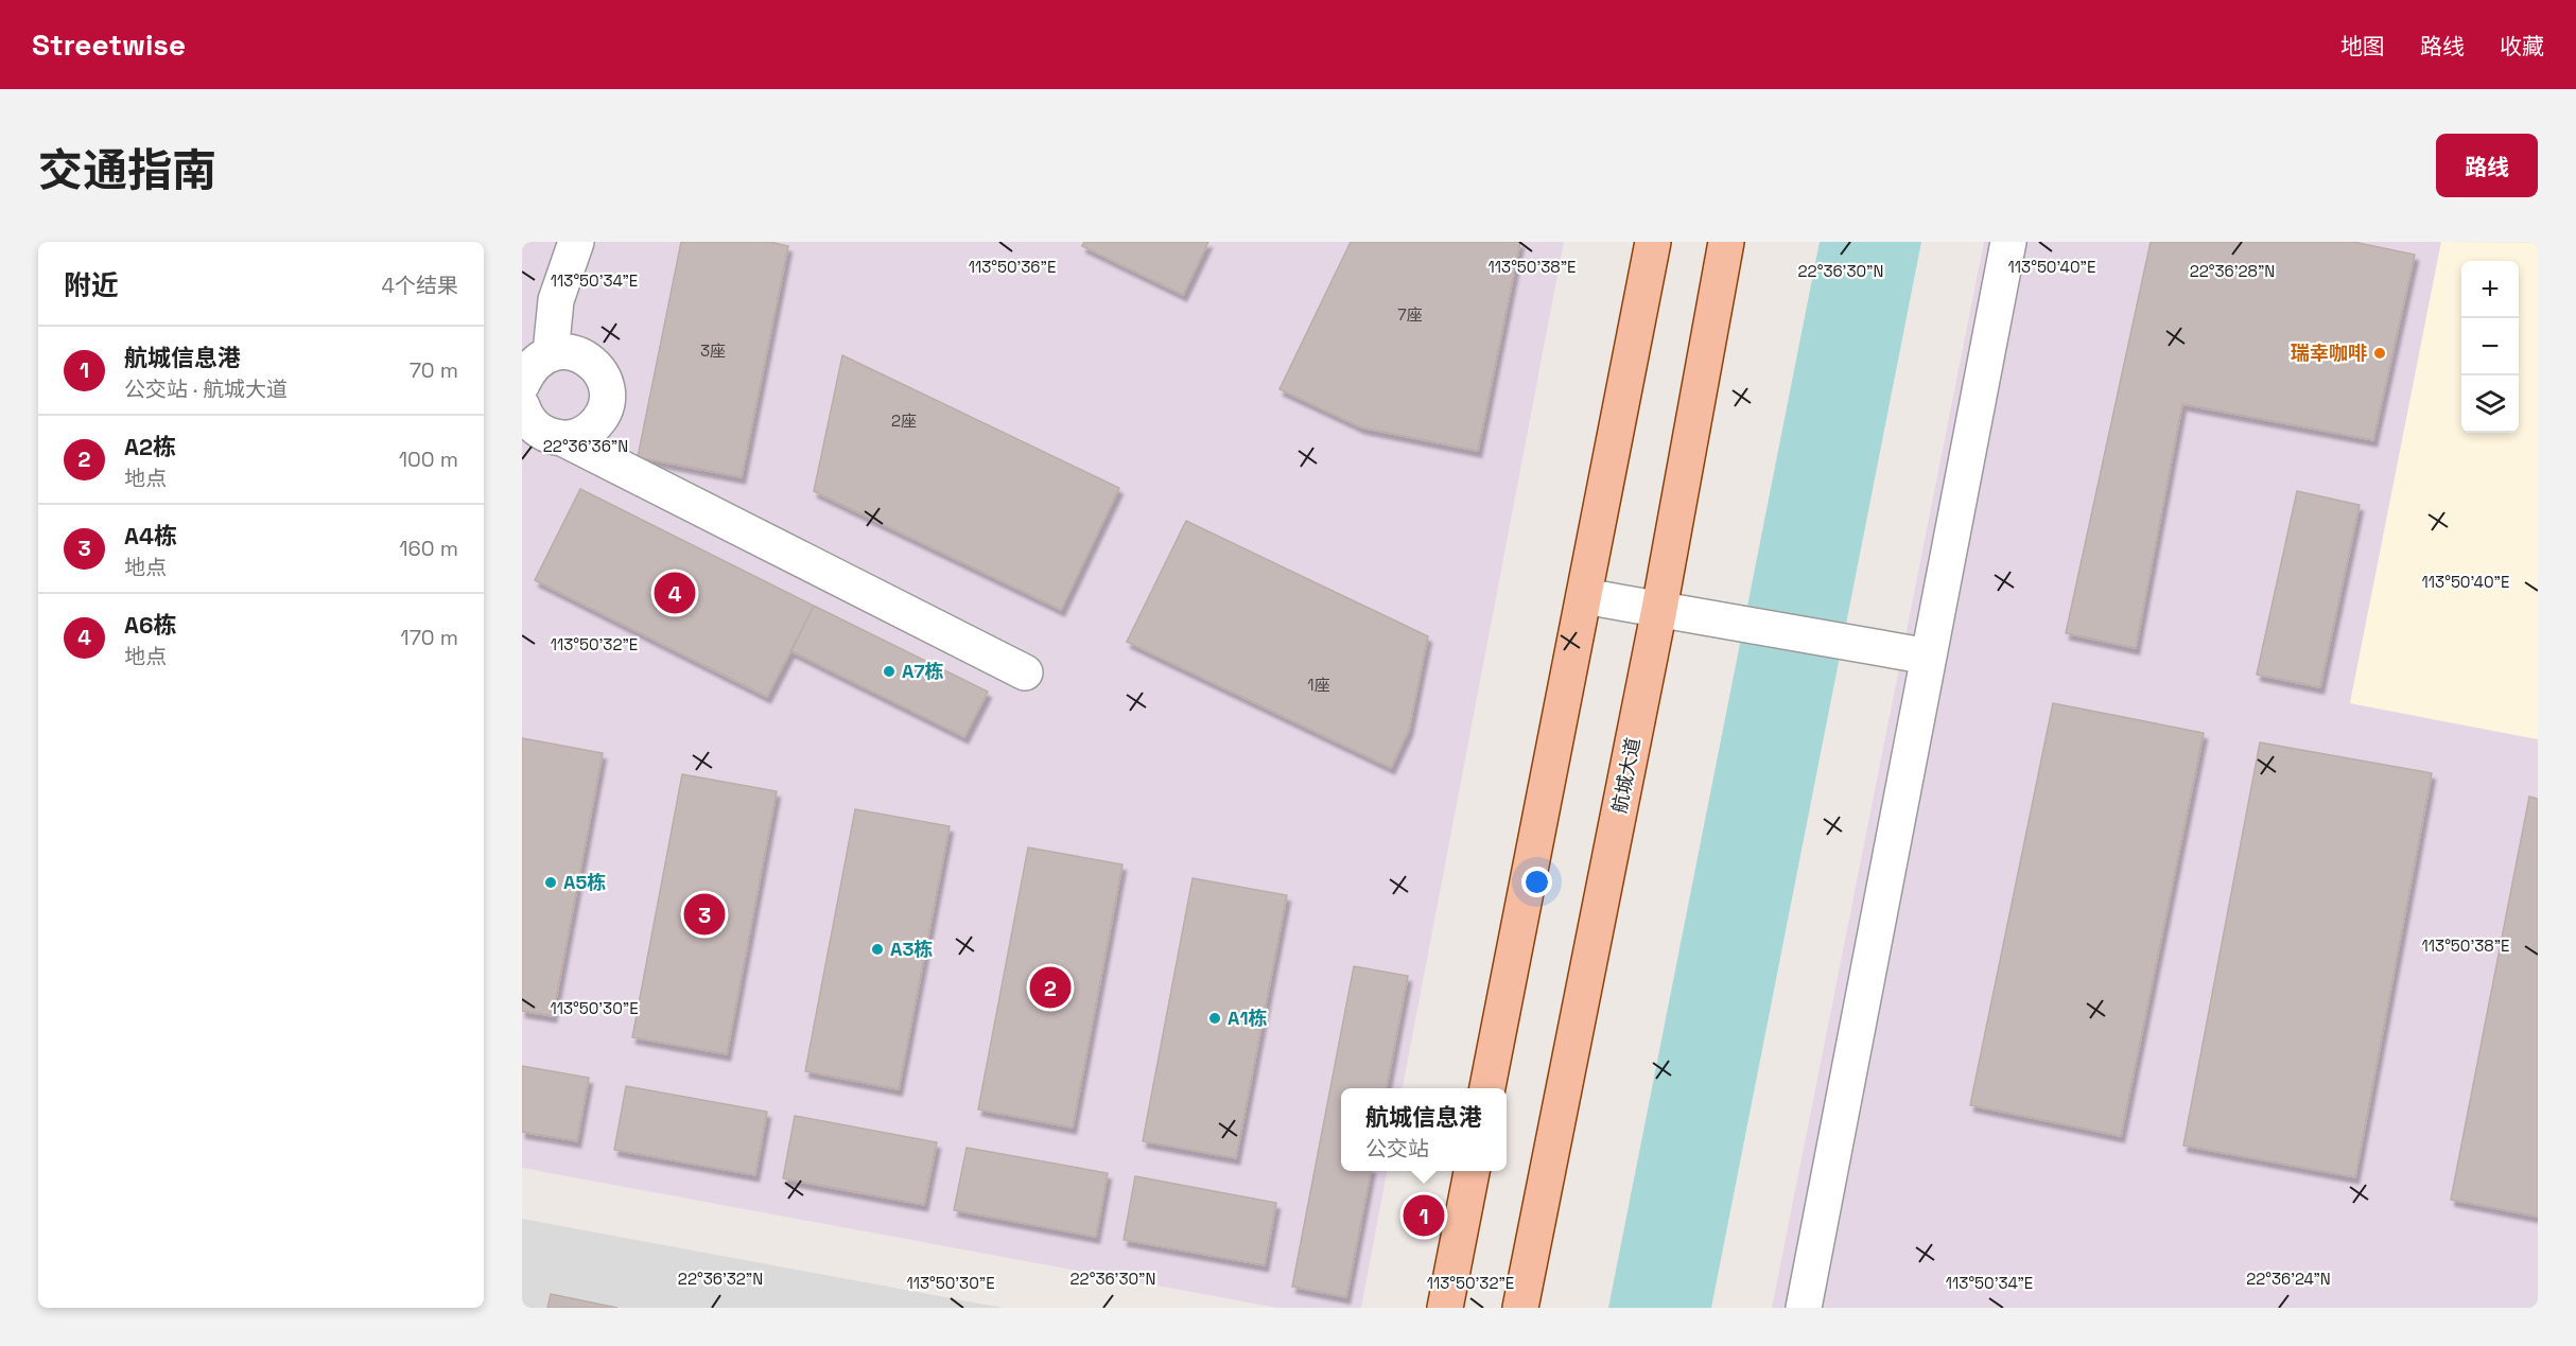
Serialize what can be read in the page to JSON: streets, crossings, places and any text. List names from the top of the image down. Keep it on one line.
{"streets":{"main road":["航城大道"]},"places":["瑞幸咖啡","A7栋","A5栋","A3栋","A1栋"],"house_numbers":["7座","3座","2座","1座"],"page":{"header":"Streetwise","nav":["地图","路线","收藏"],"title":"交通指南","buttons":"路线","heading":["附近","4个结果"],"map_buttons":["+","−"],"list":[{"mark":"1","name":"航城信息港","note":"公交站 · 航城大道","value":"70 m"},{"mark":"2","name":"A2栋","note":"地点","value":"100 m"},{"mark":"3","name":"A4栋","note":"地点","value":"160 m"},{"mark":"4","name":"A6栋","note":"地点","value":"170 m"}],"pins":["4","3","2","1"],"popup":["航城信息港","公交站"]},"coordinates":["113°50'36\"E","113°50'40\"E","113°50'38\"E","22°36'30\"N","22°36'28\"N","113°50'34\"E","22°36'36\"N","113°50'32\"E","113°50'30\"E","22°36'32\"N","22°36'24\"N"]}
